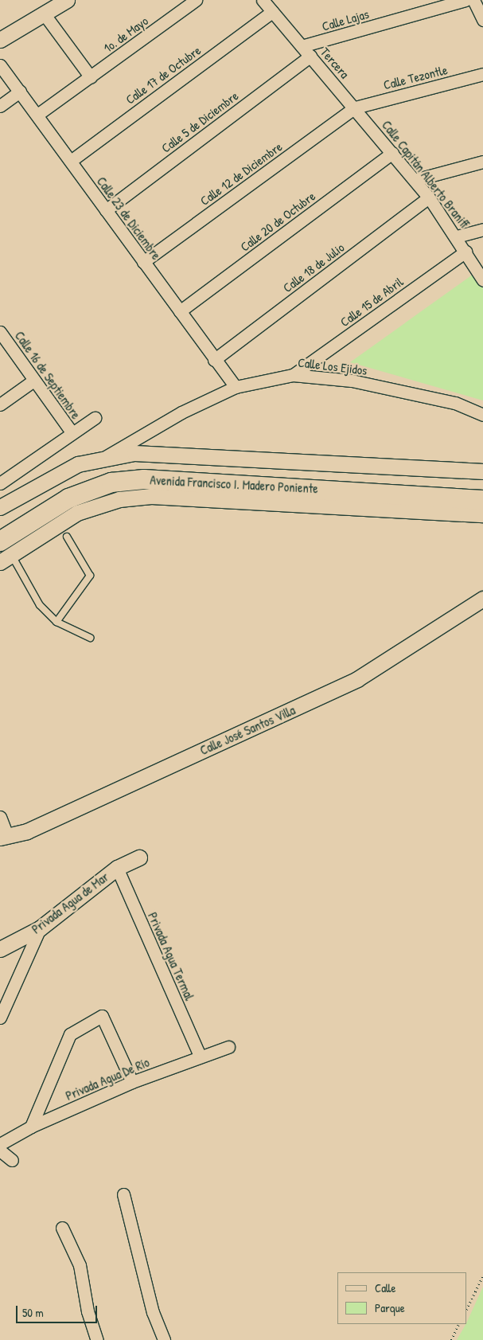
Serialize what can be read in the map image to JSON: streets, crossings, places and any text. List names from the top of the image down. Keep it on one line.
{"streets":{"main road":["Avenida Francisco I. Madero Poniente"],"street":["Calle Lajas","1o. de Mayo","Tercera","Calle 17 de Octubre","Calle Tezontle","Calle 5 de Diciembre","Calle 12 de Diciembre","Calle Capitán Alberto Braniff","Calle 23 de Diciembre","Calle 20 de Octubre","Calle 18 de Julio","Calle 15 de Abril","Calle Los Ejidos","Calle 16 de Septiembre","Calle José Santos Villa","Privada Agua de Mar","Privada Agua Termal","Privada Agua De Río"]},"crossings":[["Calle Lajas","Tercera"],["1o. de Mayo","Calle 23 de Diciembre"],["Tercera","Calle 17 de Octubre"],["Tercera","Calle Tezontle"],["Tercera","Calle 5 de Diciembre"],["Tercera","Calle 12 de Diciembre"],["Tercera","Calle Capitán Alberto Braniff"],["Calle 17 de Octubre","Calle 23 de Diciembre"],["Calle Tezontle","Calle 12 de Diciembre"],["Calle Tezontle","Calle Capitán Alberto Braniff"],["Calle 5 de Diciembre","Calle 23 de Diciembre"],["Calle 12 de Diciembre","Calle Capitán Alberto Braniff"],["Calle 12 de Diciembre","Calle 23 de Diciembre"],["Calle Capitán Alberto Braniff","Calle 20 de Octubre"],["Calle Capitán Alberto Braniff","Calle 18 de Julio"],["Calle Capitán Alberto Braniff","Calle 15 de Abril"],["Calle 23 de Diciembre","Calle 20 de Octubre"],["Calle 23 de Diciembre","Calle 18 de Julio"],["Calle 23 de Diciembre","Calle Los Ejidos"],["Calle 15 de Abril","Calle Los Ejidos"],["Privada Agua de Mar","Privada Agua Termal"],["Privada Agua Termal","Privada Agua De Río"]],"legend":["Calle","Parque"],"scale_bar":"50 m"}
